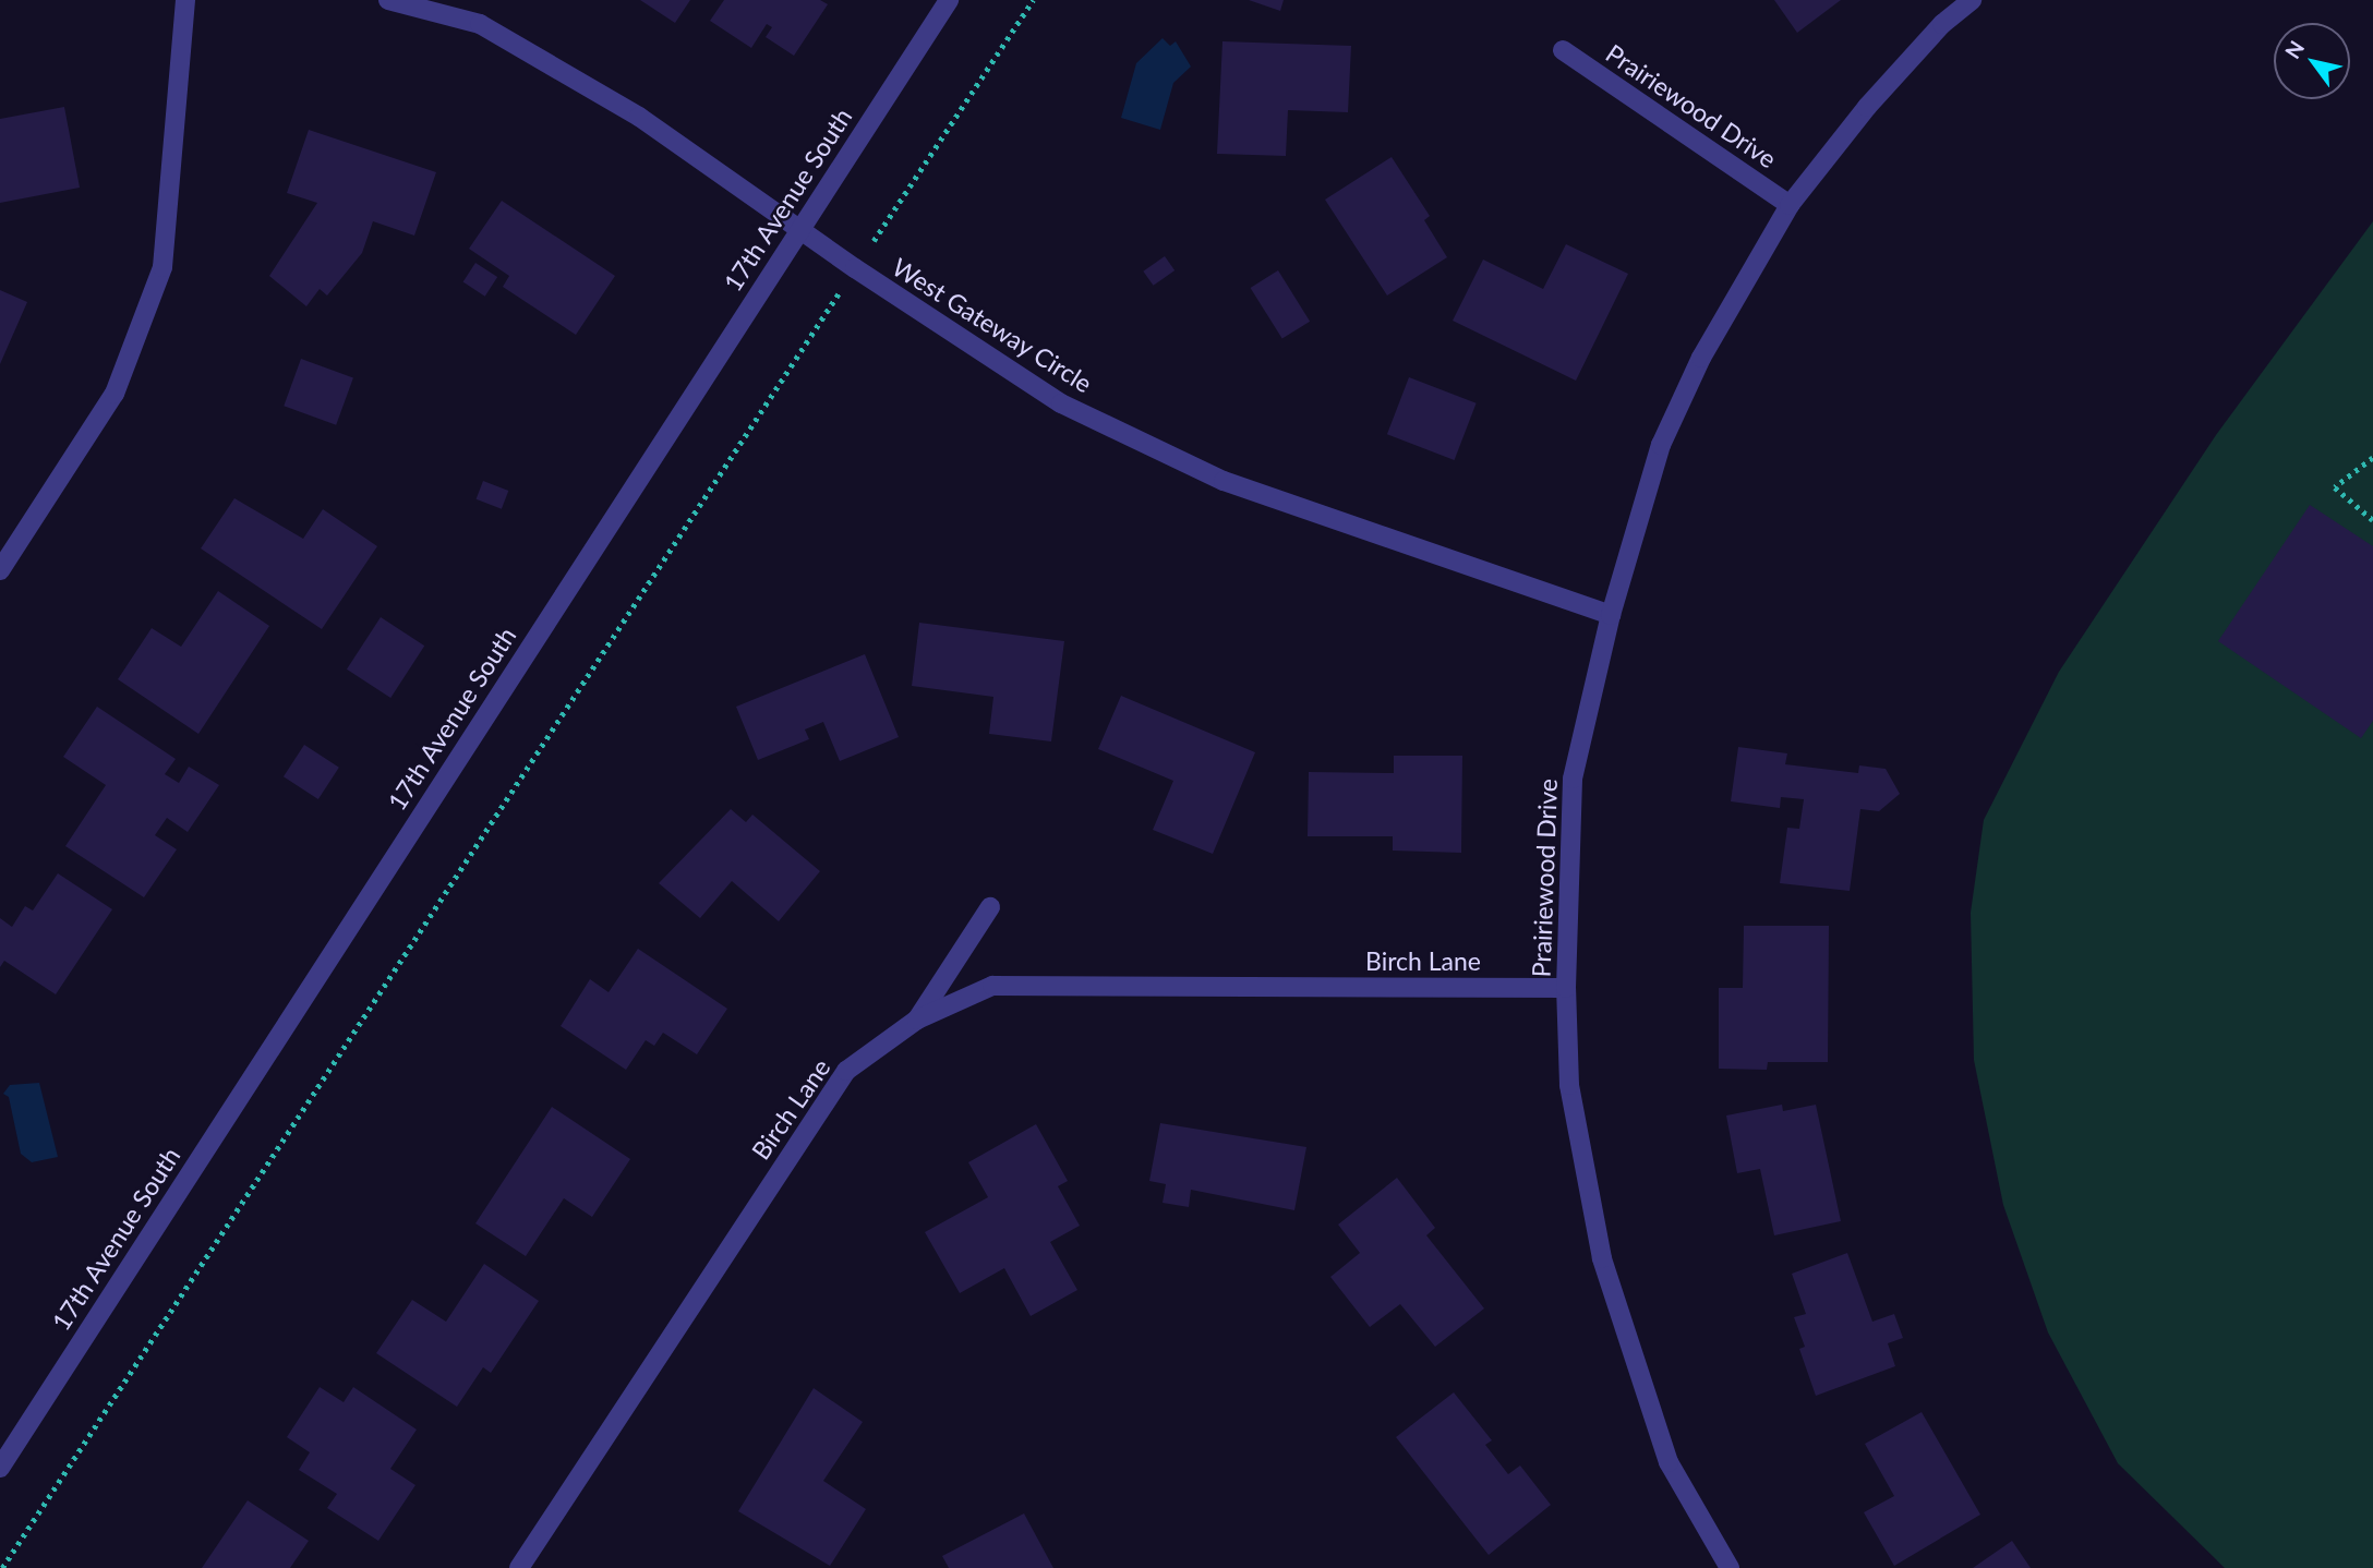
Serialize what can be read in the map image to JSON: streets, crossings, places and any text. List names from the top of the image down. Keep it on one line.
{"streets":{"street":["Prairiewood Drive","17th Avenue South","West Gateway Circle","Birch Lane"]},"crossings":[["Prairiewood Drive","West Gateway Circle"],["Prairiewood Drive","Birch Lane"],["17th Avenue South","West Gateway Circle"]],"north":"top left"}
